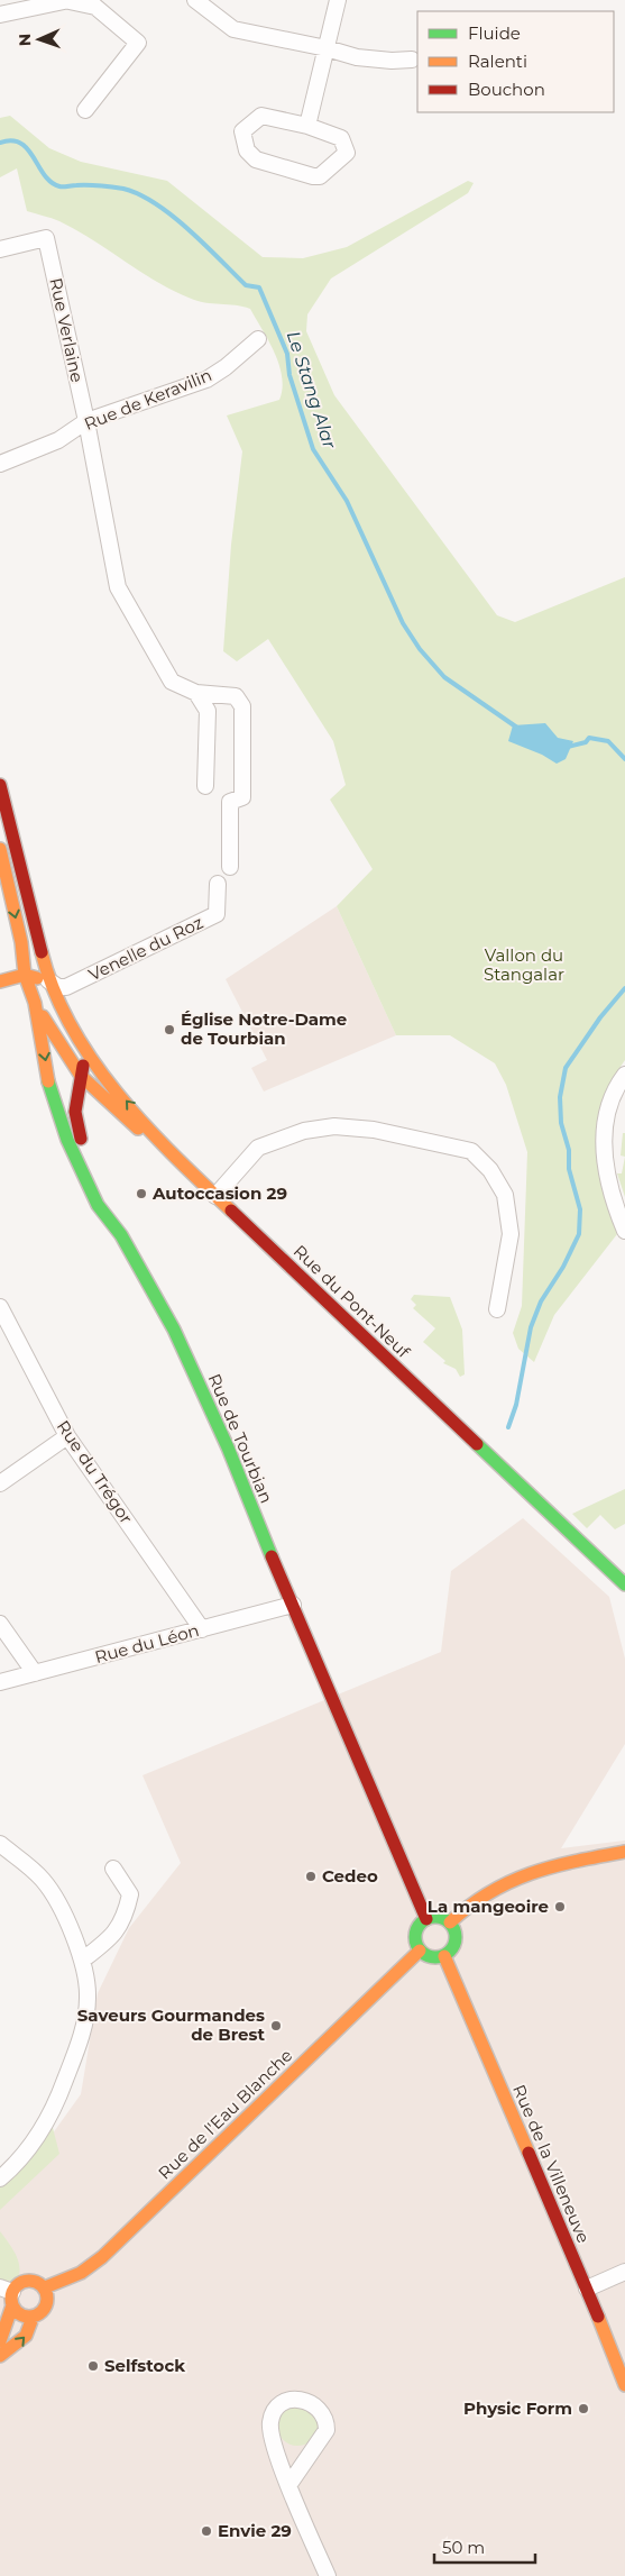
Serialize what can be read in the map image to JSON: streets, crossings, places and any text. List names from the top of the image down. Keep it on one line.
{"streets":{"main road":["Rue du Pont-Neuf","Rue de Tourbian","Rue de l'Eau Blanche","Rue de la Villeneuve"],"street":["Rue Verlaine","Rue de Keravilin","Venelle du Roz","Rue du Trégor","Rue du Léon"]},"crossings":[["Rue Verlaine","Rue de Keravilin"],["Venelle du Roz","Rue du Pont-Neuf"],["Rue du Pont-Neuf","Rue de Tourbian"],["Rue de Tourbian","Rue du Léon"],["Rue de Tourbian","Rue de l'Eau Blanche"],["Rue de Tourbian","Rue de la Villeneuve"],["Rue du Trégor","Rue du Léon"],["Rue de l'Eau Blanche","Rue de la Villeneuve"]],"water":["Le Stang Alar"],"parks":["Vallon du Stangalar"],"places":["Église Notre-Dame de Tourbian","Autoccasion 29","Cedeo","La mangeoire","Saveurs Gourmandes de Brest","Selfstock","Physic Form","Envie 29"],"legend":["Fluide","Ralenti","Bouchon"],"scale_bar":"50 m","north":"left"}
